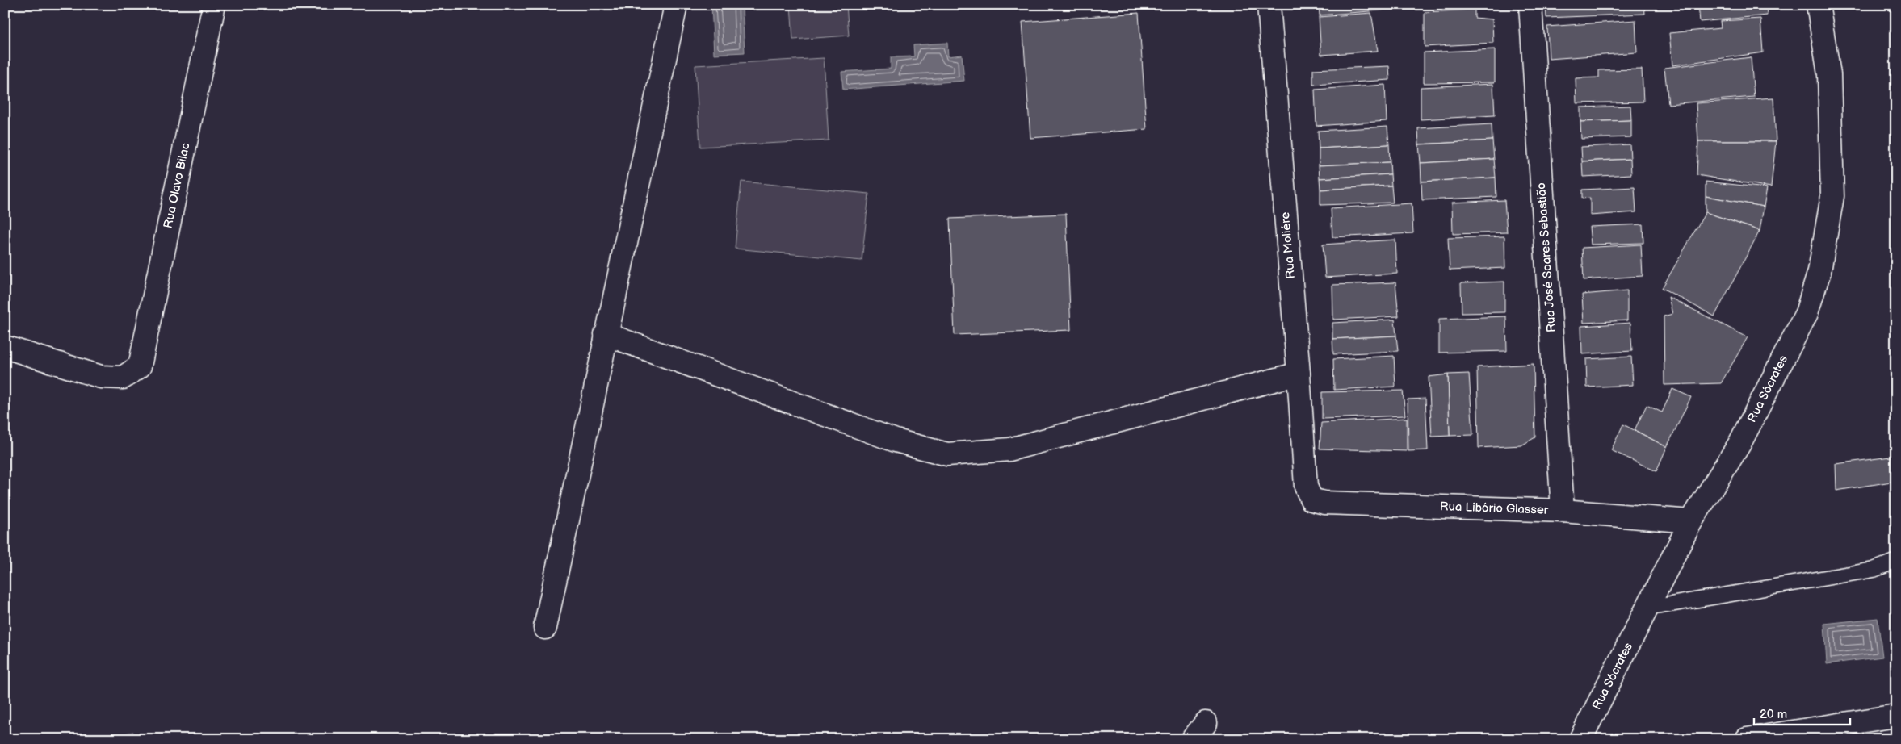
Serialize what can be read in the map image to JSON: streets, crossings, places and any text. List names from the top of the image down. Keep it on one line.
{"streets":{"street":["Rua Olavo Bilac","Rua Moliére","Rua José Soares Sebastião","Rua Sócrates","Rua Libório Glasser"]},"crossings":[["Rua Moliére","Rua Libório Glasser"],["Rua José Soares Sebastião","Rua Libório Glasser"],["Rua Sócrates","Rua Libório Glasser"]],"scale_bar":"20 m"}
